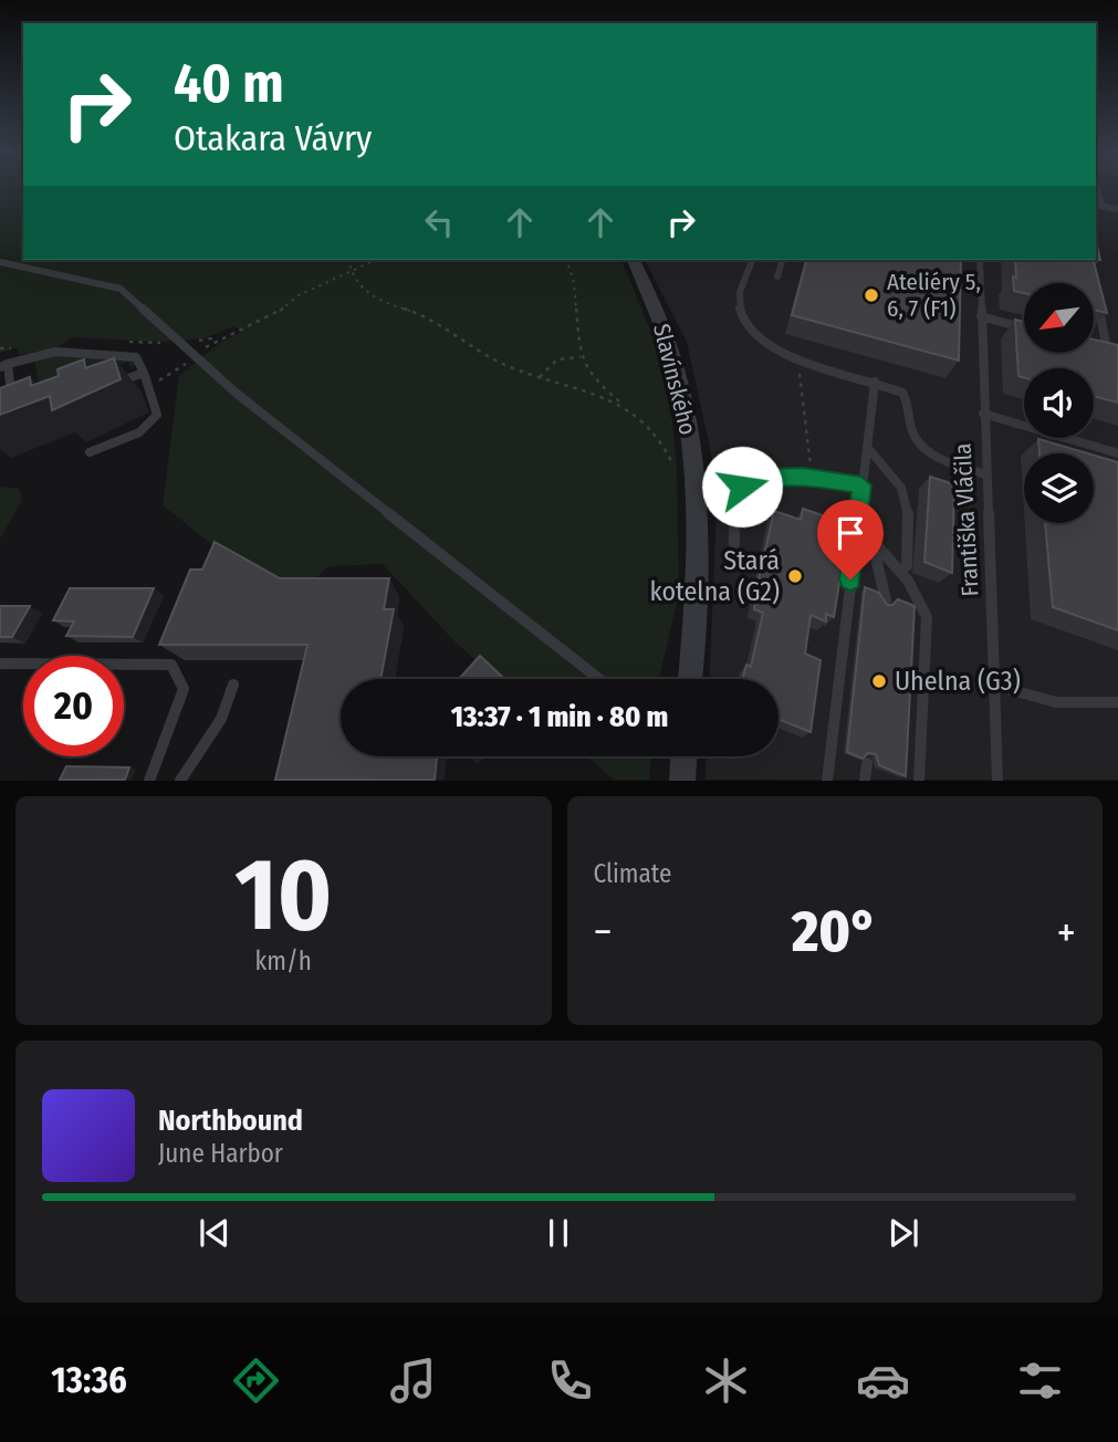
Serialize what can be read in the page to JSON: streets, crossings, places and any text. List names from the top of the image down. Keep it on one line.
{"streets":{"street":["Slavínského"],"lane":["Františka Vláčila"]},"places":["Ateliéry 5, 6, 7 (F1)","Stará kotelna (G2)","Uhelna (G3)"],"north":"bottom left","page":{"turn":["40 m","Otakara Vávry"],"limit":"20","trip":"13:37 · 1 min · 80 m","tile":[["10","km/h"],"Climate"],"heat":["−","20°","+"],"song":["Northbound","June Harbor"],"tabs":"13:36"}}
